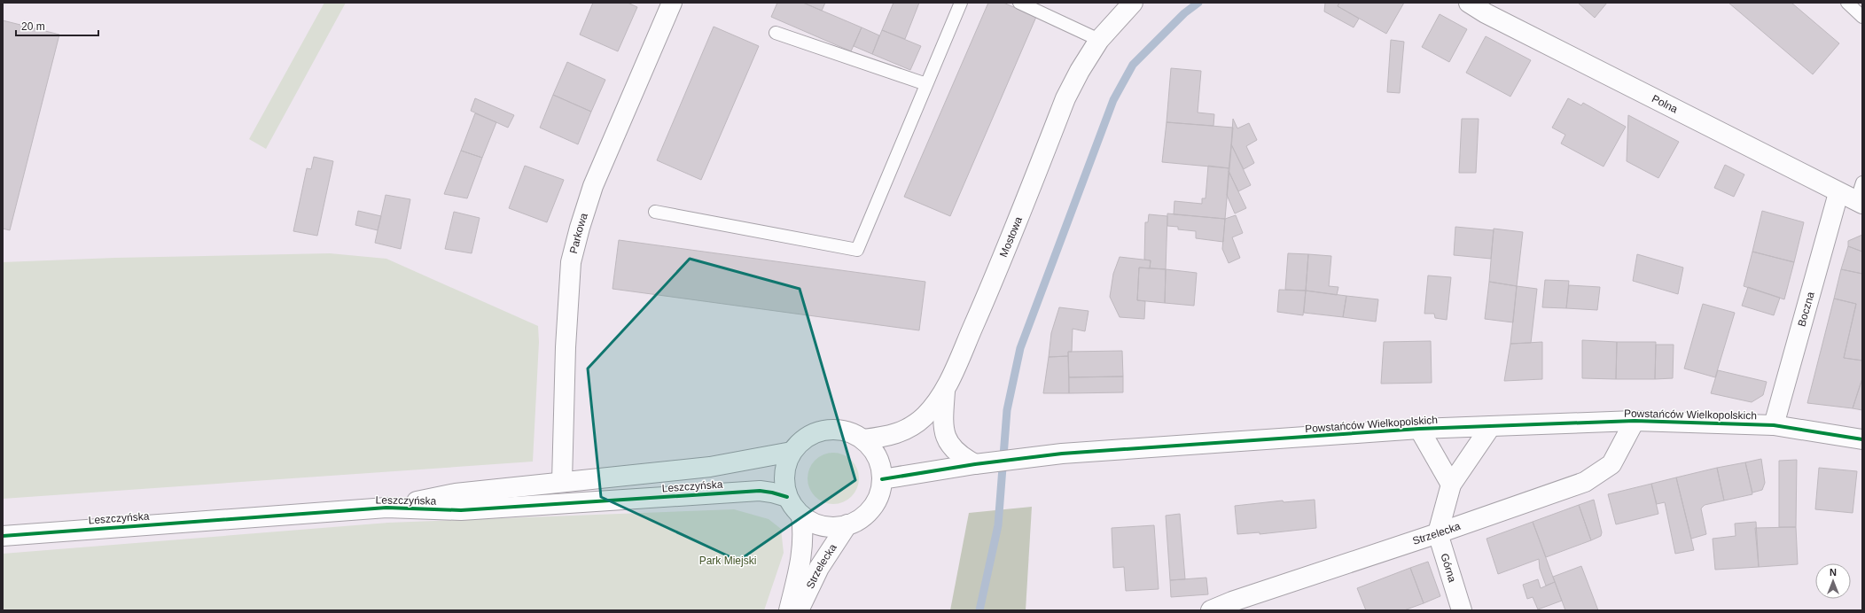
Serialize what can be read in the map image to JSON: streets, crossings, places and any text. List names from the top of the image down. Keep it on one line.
{"streets":{"street":["Polna","Parkowa","Mostowa","Boczna","Powstańców Wielkopolskich","Leszczyńska","Strzelecka","Górna"]},"crossings":[["Polna","Boczna"],["Parkowa","Leszczyńska"],["Mostowa","Powstańców Wielkopolskich"],["Mostowa","Leszczyńska"],["Mostowa","Strzelecka"],["Boczna","Powstańców Wielkopolskich"],["Powstańców Wielkopolskich","Leszczyńska"],["Powstańców Wielkopolskich","Strzelecka"],["Leszczyńska","Strzelecka"],["Strzelecka","Górna"]],"parks":["Park Miejski"],"scale_bar":"20 m","north":"top"}
